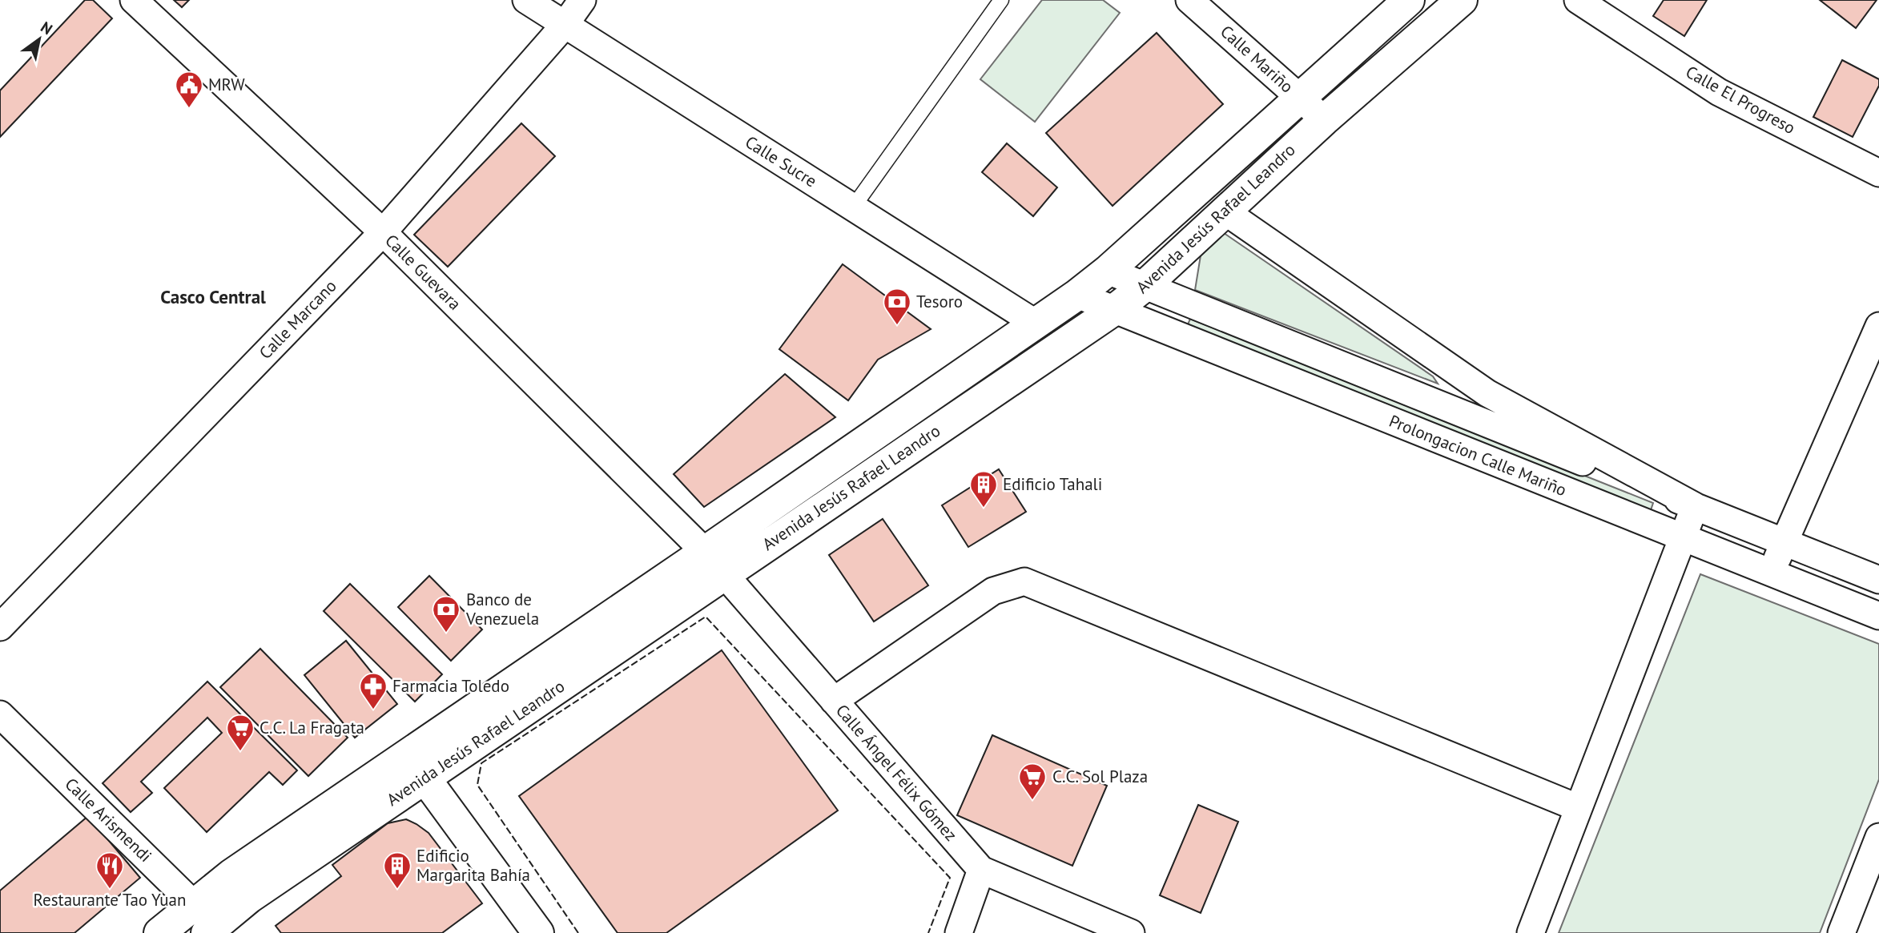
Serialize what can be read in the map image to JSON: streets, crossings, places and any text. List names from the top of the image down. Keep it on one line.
{"streets":{"main road":["Avenida Jesús Rafael Leandro"],"street":["Calle Mariño","Calle El Progreso","Calle Sucre","Calle Guevara","Calle Marcano","Prolongacion Calle Mariño","Calle Ángel Félix Gómez","Calle Arismendi"]},"crossings":[["Calle Mariño","Avenida Jesús Rafael Leandro"],["Calle Sucre","Avenida Jesús Rafael Leandro"],["Calle Sucre","Calle Marcano"],["Avenida Jesús Rafael Leandro","Calle Guevara"],["Avenida Jesús Rafael Leandro","Prolongacion Calle Mariño"],["Avenida Jesús Rafael Leandro","Calle Ángel Félix Gómez"],["Avenida Jesús Rafael Leandro","Calle Arismendi"],["Calle Guevara","Calle Marcano"],["Calle Guevara","Calle Ángel Félix Gómez"]],"districts":["Casco Central"],"places":{"public building":["MRW"],"bank":["Tesoro","Banco de Venezuela"],"building":["Edificio Tahali","Edificio Margarita Bahía"],"pharmacy":["Farmacia Toledo"],"supermarket":["C.C. La Fragata","C.C. Sol Plaza"],"restaurant":["Restaurante Tao Yuan"]},"north":"top right"}
